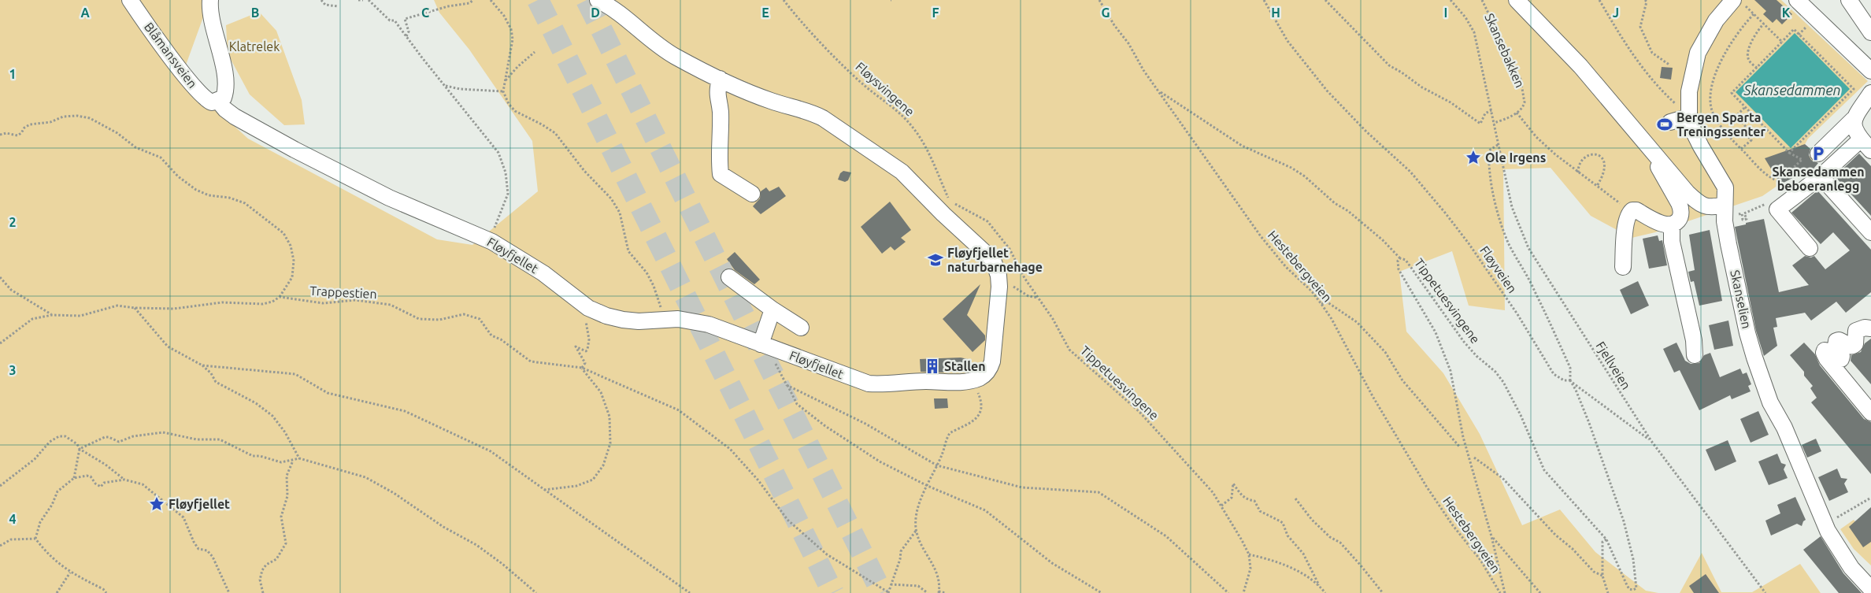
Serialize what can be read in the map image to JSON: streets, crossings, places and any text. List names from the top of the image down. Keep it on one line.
{"streets":{"street":["Blåmansveien","Fløyfjellet","Skanselien"],"path":["Skansebakken","Fløysvingene","Hestebergveien","Fløyveien","Trappestien","Tippetuesvingene","Fjellveien"]},"crossings":[["Blåmansveien","Fløyfjellet"],["Fløysvingene","Tippetuesvingene"],["Fløyveien","Tippetuesvingene"],["Fløyveien","Fjellveien"]],"water":["Skansedammen"],"parks":["Klatrelek"],"places":{"sports":["Bergen Sparta Treningssenter"],"parking":["Skansedammen beboeranlegg"],"place":["Ole Irgens","Fløyfjellet"],"school or university":["Fløyfjellet naturbarnehage"],"building":["Stallen"]},"grid":{"columns":["A","B","C","D","E","F","G","H","I","J","K"],"rows":["1","2","3","4"]}}
